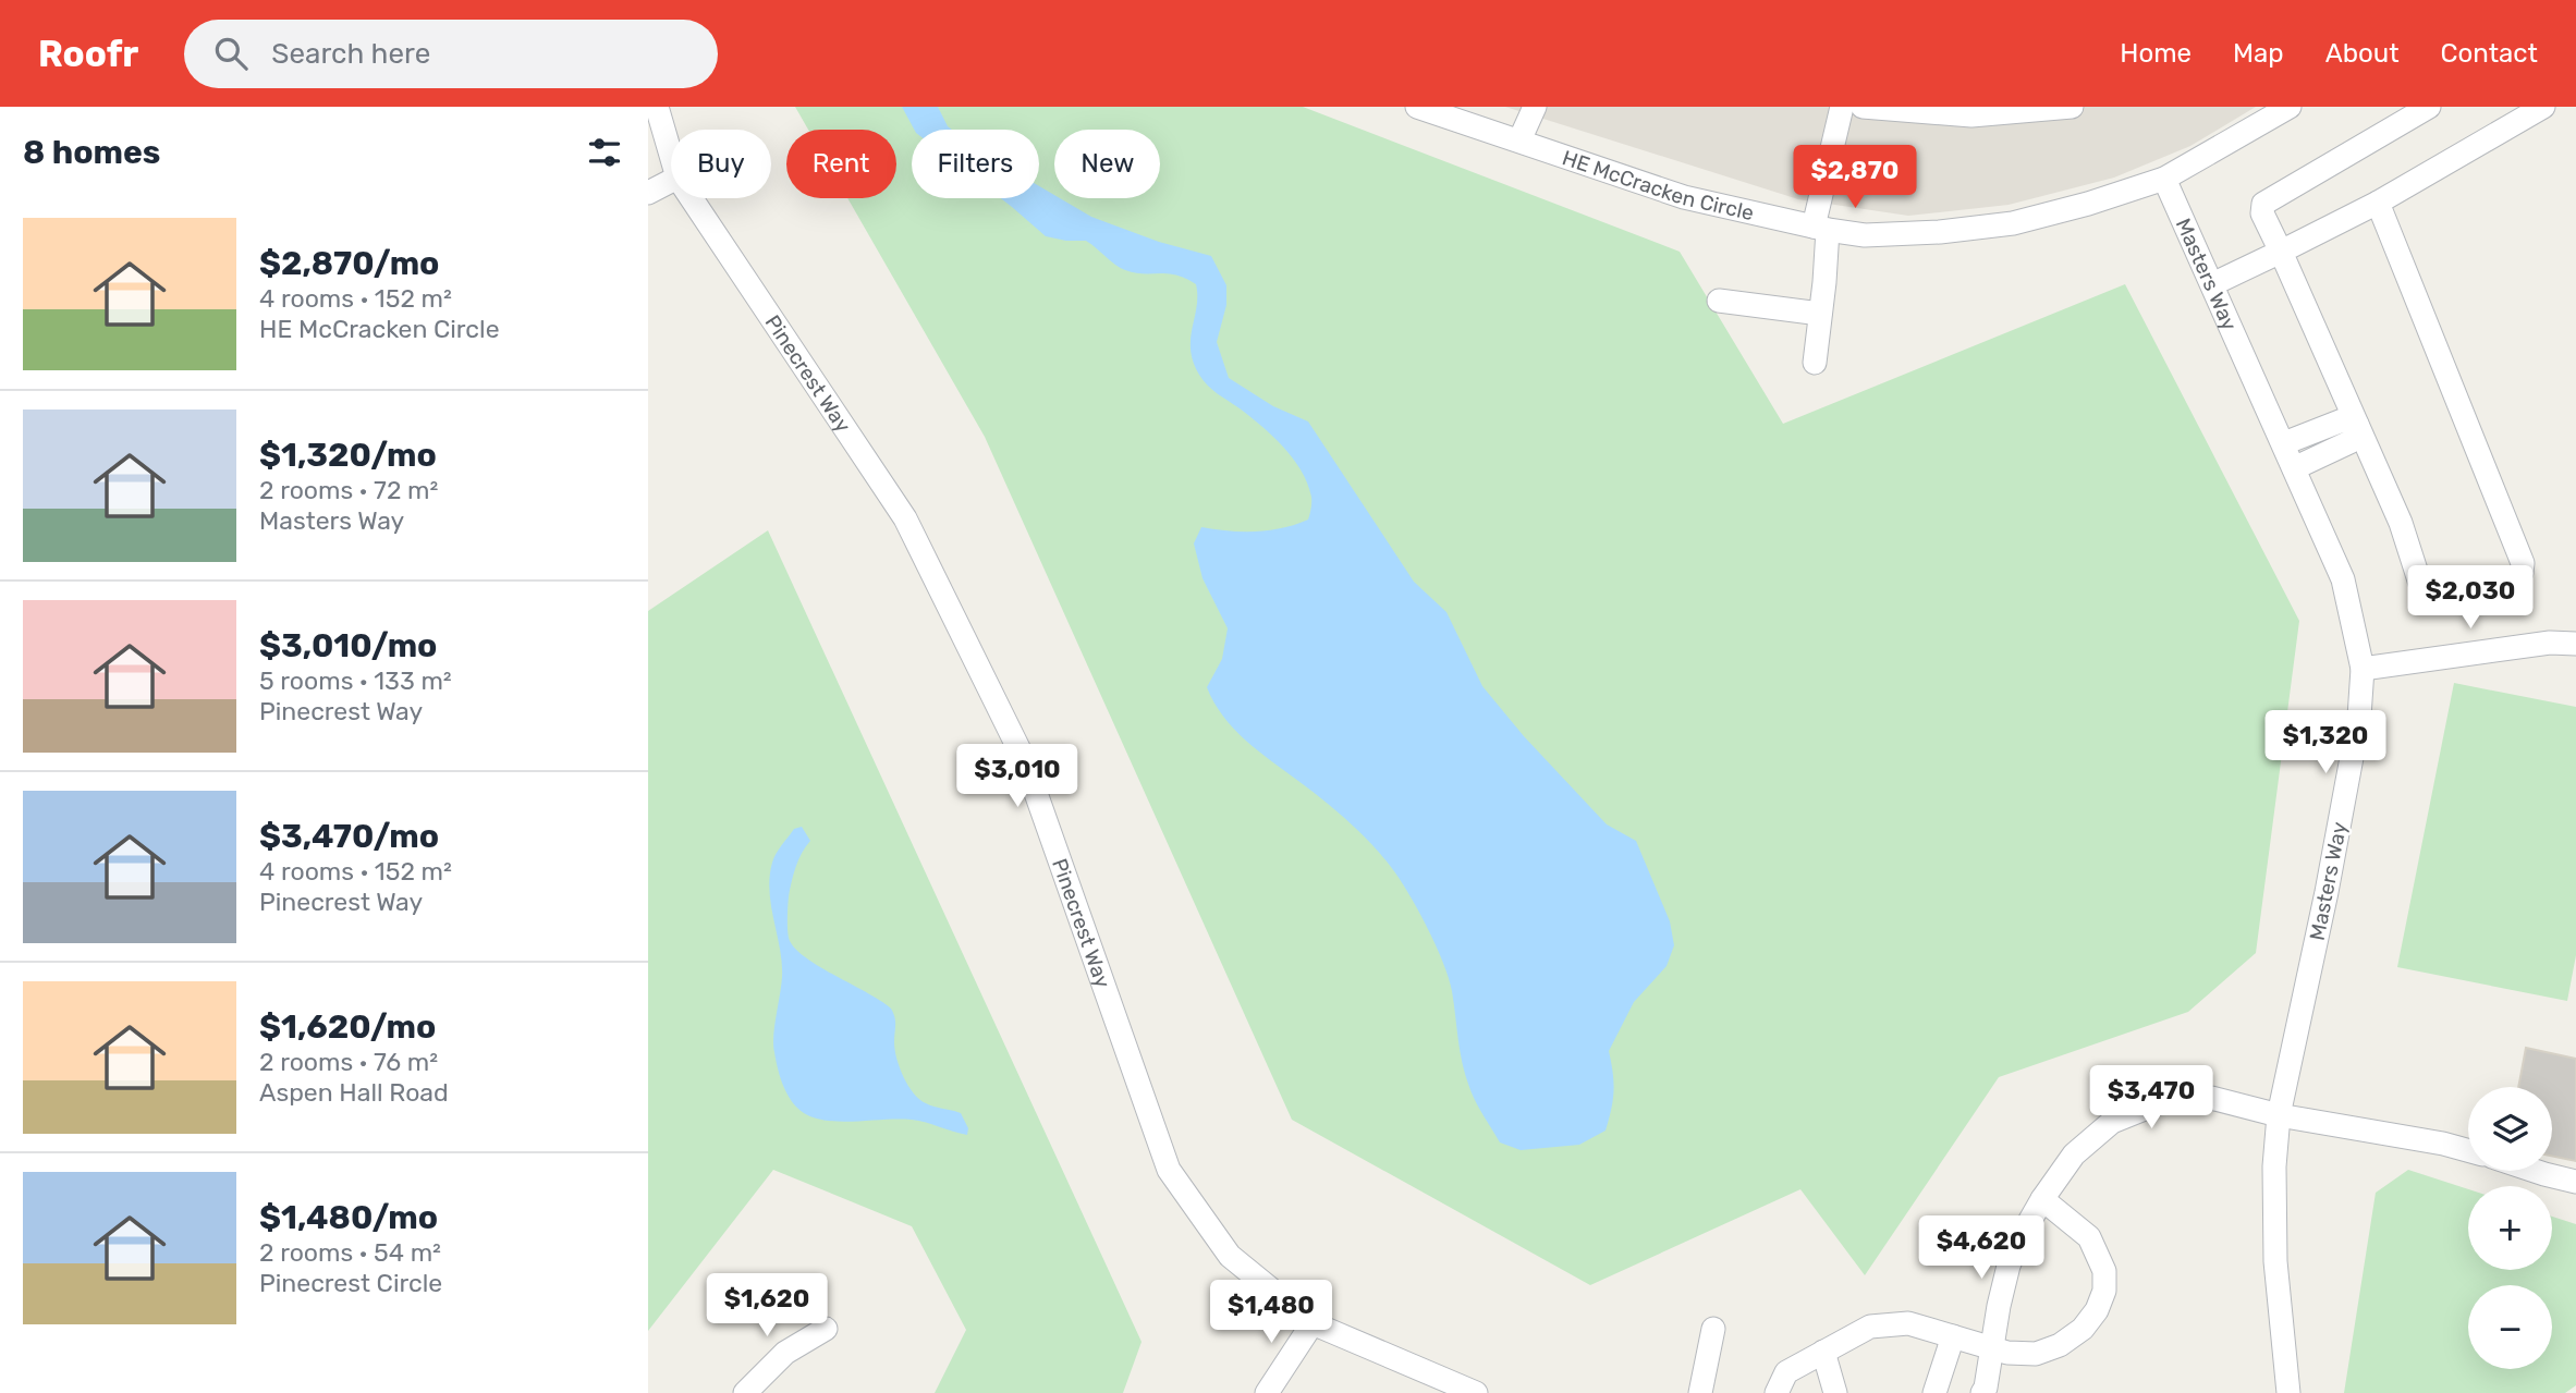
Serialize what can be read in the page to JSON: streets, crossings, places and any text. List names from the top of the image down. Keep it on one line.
{"streets":{"street":["HE McCracken Circle","Masters Way","Pinecrest Way"]},"crossings":[["HE McCracken Circle","Masters Way"]],"page":{"header":"Roofr","search":"Search here","nav":["Home","Map","About","Contact"],"heading":"8 homes","chip":["Buy","Rent","Filters","New"],"price":["$2,870","$2,030","$1,320","$3,010","$3,470","$4,620","$1,620","$1,480"],"list":[{"name":"$2,870/mo","note":"4 rooms · 152 m² · HE McCracken Circle"},{"name":"$1,320/mo","note":"2 rooms · 72 m² · Masters Way"},{"name":"$3,010/mo","note":"5 rooms · 133 m² · Pinecrest Way"},{"name":"$3,470/mo","note":"4 rooms · 152 m² · Pinecrest Way"},{"name":"$1,620/mo","note":"2 rooms · 76 m² · Aspen Hall Road"},{"name":"$1,480/mo","note":"2 rooms · 54 m² · Pinecrest Circle"}],"map_buttons":["+","−"]}}
